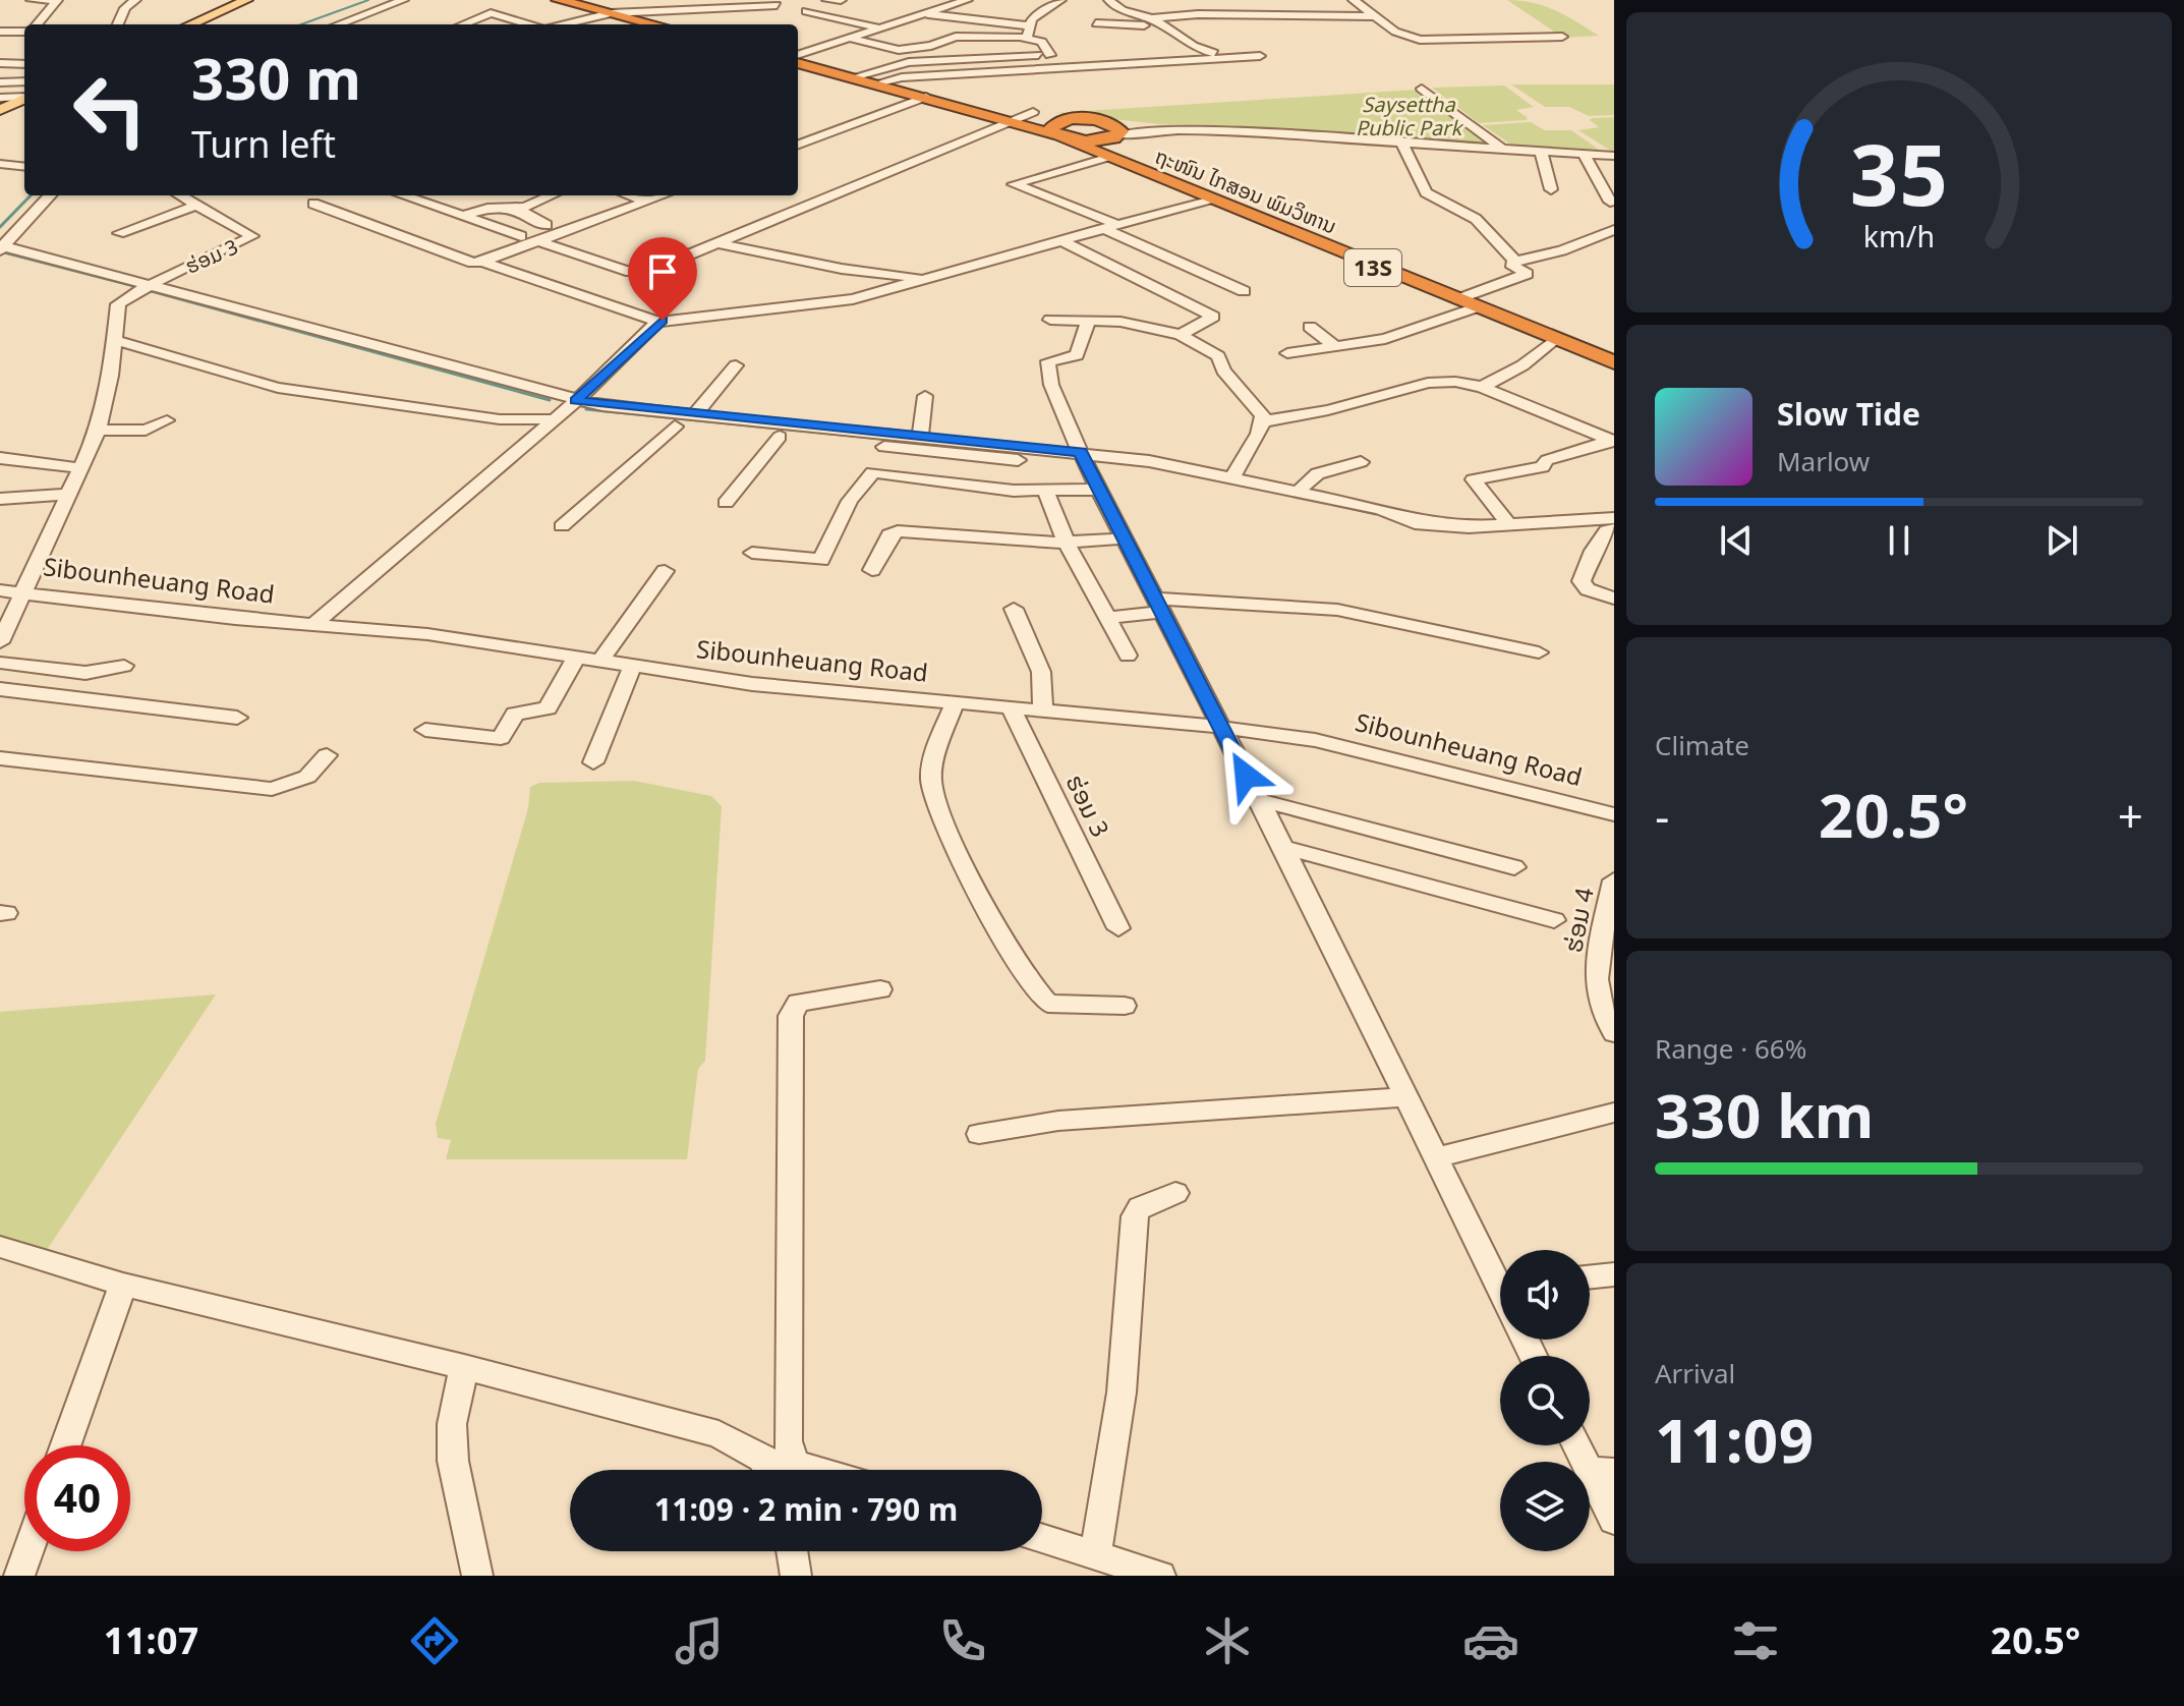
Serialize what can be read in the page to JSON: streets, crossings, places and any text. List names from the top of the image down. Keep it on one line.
{"streets":{"highway":["ຖະໜົນ ໄກສອນ ພົມວິຫານ","13S"],"street":["ຮ່ອມ 3","Sibounheuang Road","ຮ່ອມ 4"]},"crossings":[["ຖະໜົນ ໄກສອນ ພົມວິຫານ","13S"],["ຮ່ອມ 3","Sibounheuang Road"]],"parks":["Saysettha Public Park"],"page":{"turn":["330 m","Turn left"],"song":["Slow Tide","Marlow"],"tile":["Climate",["Range · 66%","330 km"],["Arrival","11:09"]],"heat":["−","20.5°","+"],"limit":"40","trip":"11:09 · 2 min · 790 m","tabs":["11:07","20.5°"],"gauge":["35","km/h"]}}
